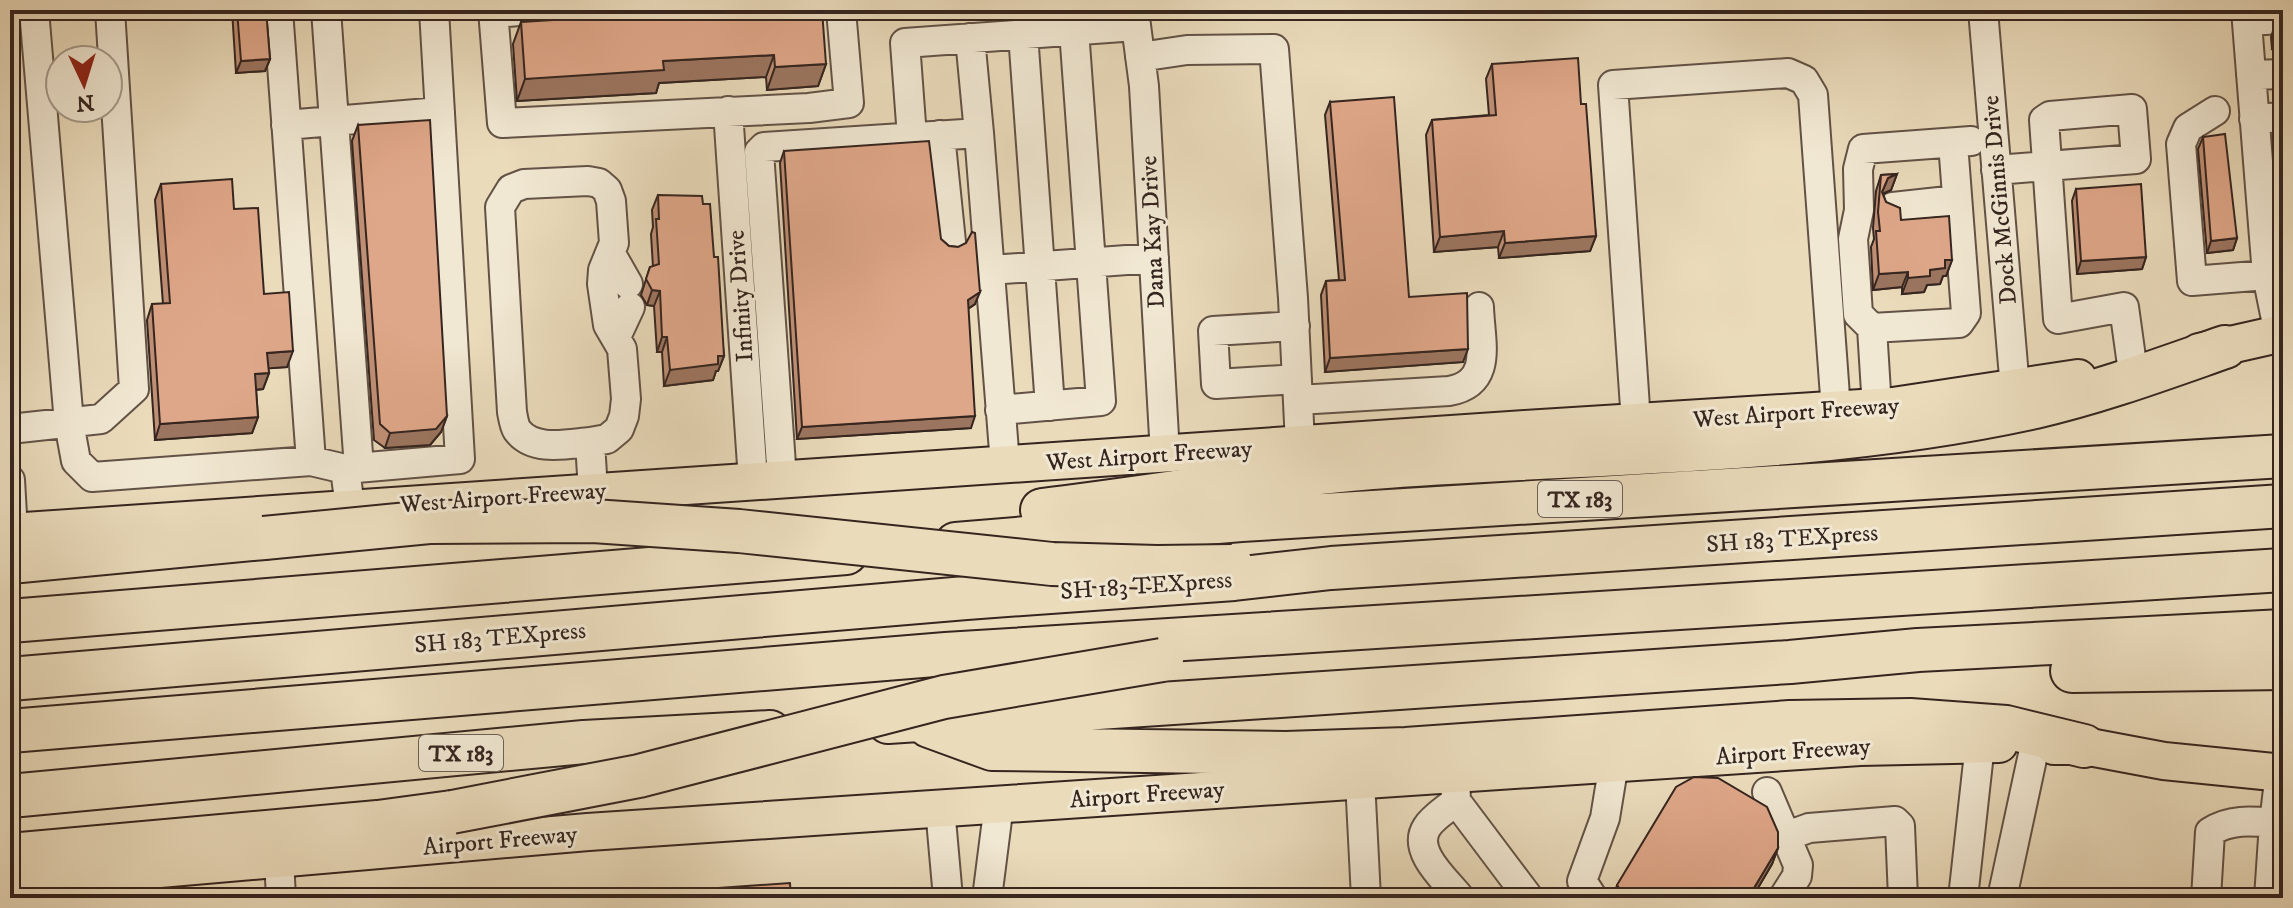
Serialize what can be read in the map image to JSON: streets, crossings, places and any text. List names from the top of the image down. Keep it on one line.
{"streets":{"highway":["TX 183","SH 183 TEXpress"],"main road":["West Airport Freeway","Airport Freeway"],"street":["Dock McGinnis Drive","Dana Kay Drive","Infinity Drive"]},"crossings":[["Dock McGinnis Drive","West Airport Freeway"],["Dana Kay Drive","West Airport Freeway"],["Infinity Drive","West Airport Freeway"]],"north":"bottom"}
